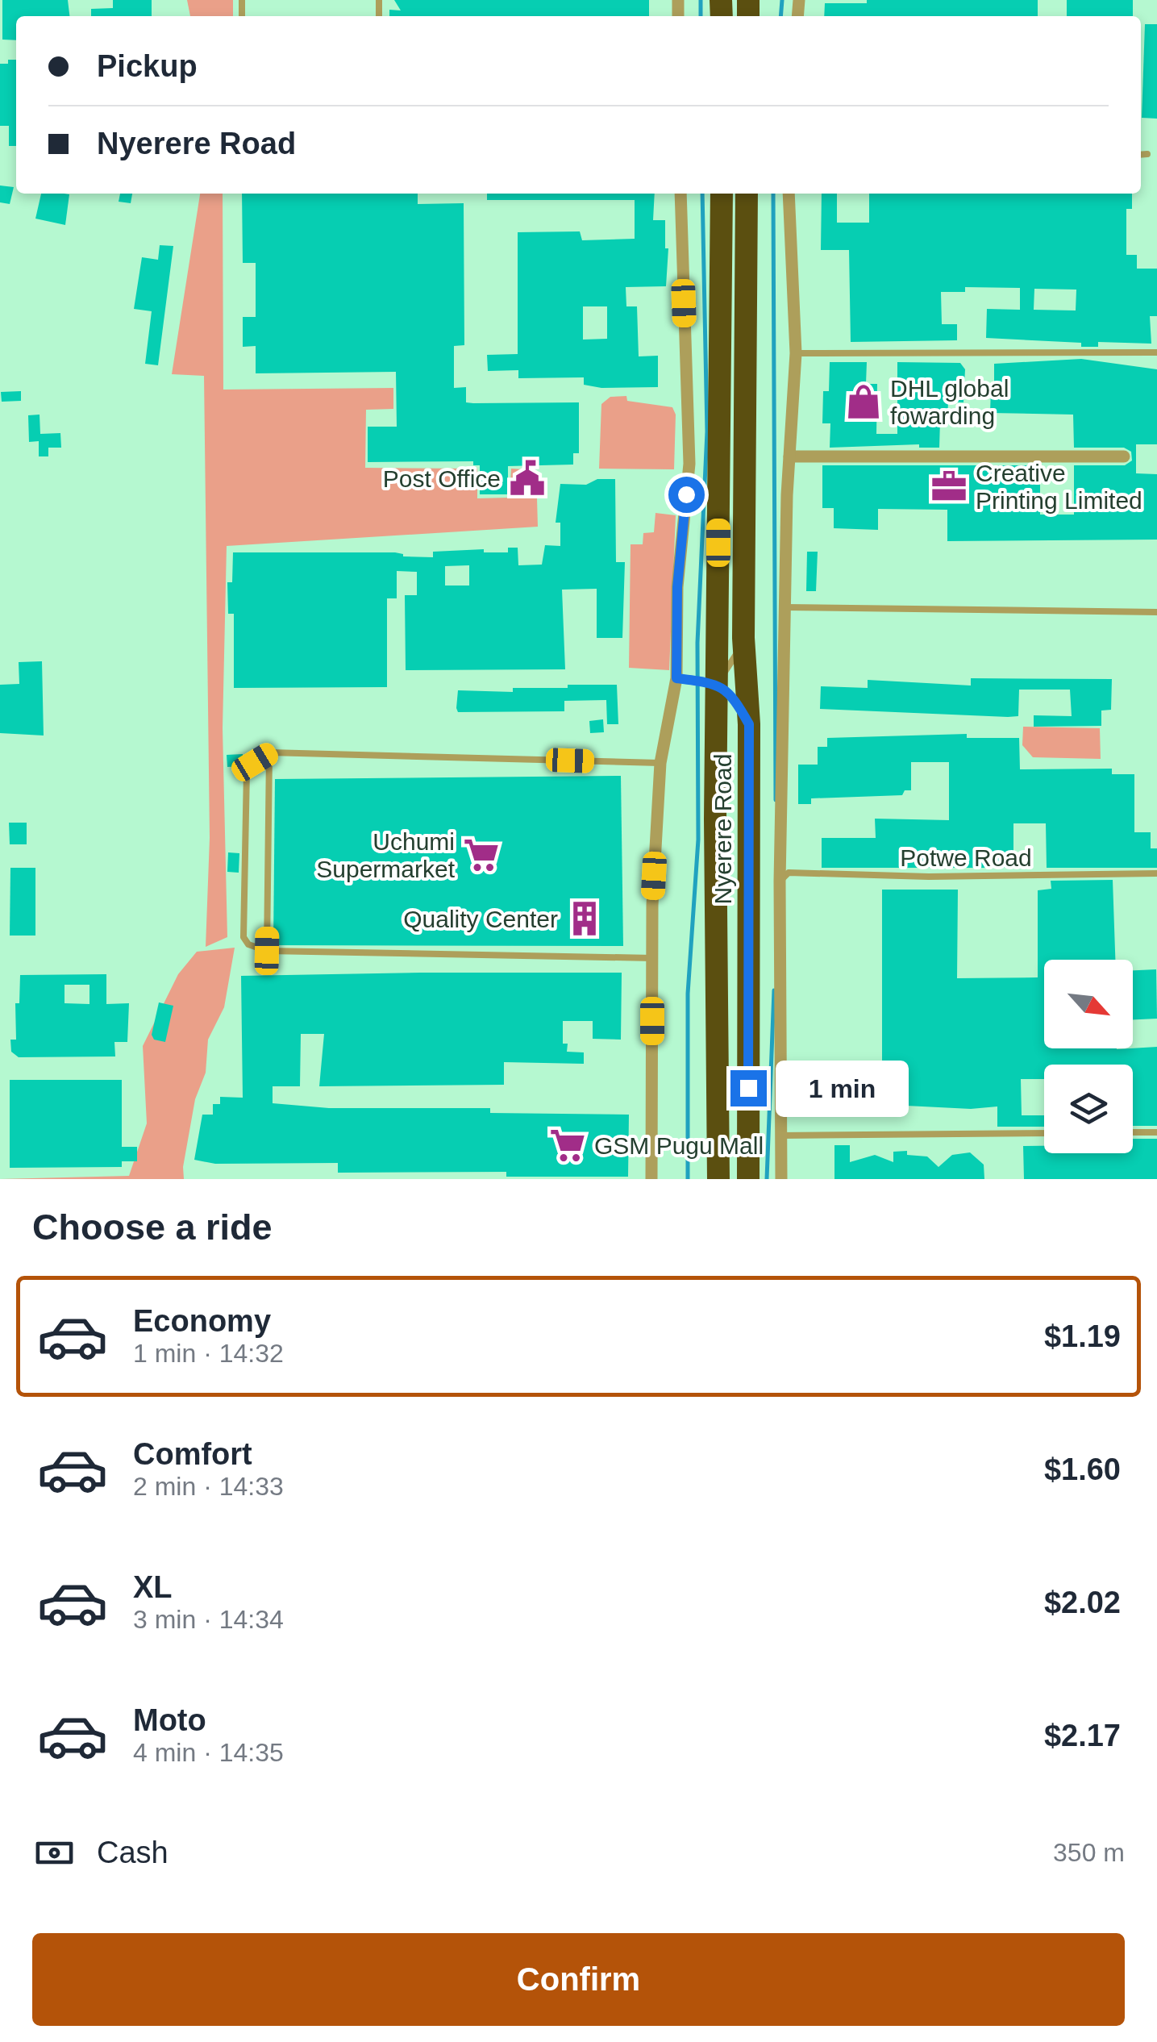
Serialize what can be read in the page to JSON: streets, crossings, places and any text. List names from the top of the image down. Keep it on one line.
{"streets":{"highway":["Nyerere Road"],"lane":["Potwe Road"]},"places":{"shop":["DHL global fowarding"],"public building":["Post Office"],"office":["Creative Printing Limited"],"supermarket":["Uchumi Supermarket","GSM Pugu Mall"],"building":["Quality Center"]},"north":"bottom right","page":{"banner":["Pickup","Nyerere Road"],"bubble":"1 min","heading":"Choose a ride","list":[{"name":"Economy","note":"1 min · 14:32","value":"$1.19"},{"name":"Comfort","note":"2 min · 14:33","value":"$1.60"},{"name":"XL","note":"3 min · 14:34","value":"$2.02"},{"name":"Moto","note":"4 min · 14:35","value":"$2.17"}],"pay":["Cash","350 m"],"buttons":"Confirm"}}
